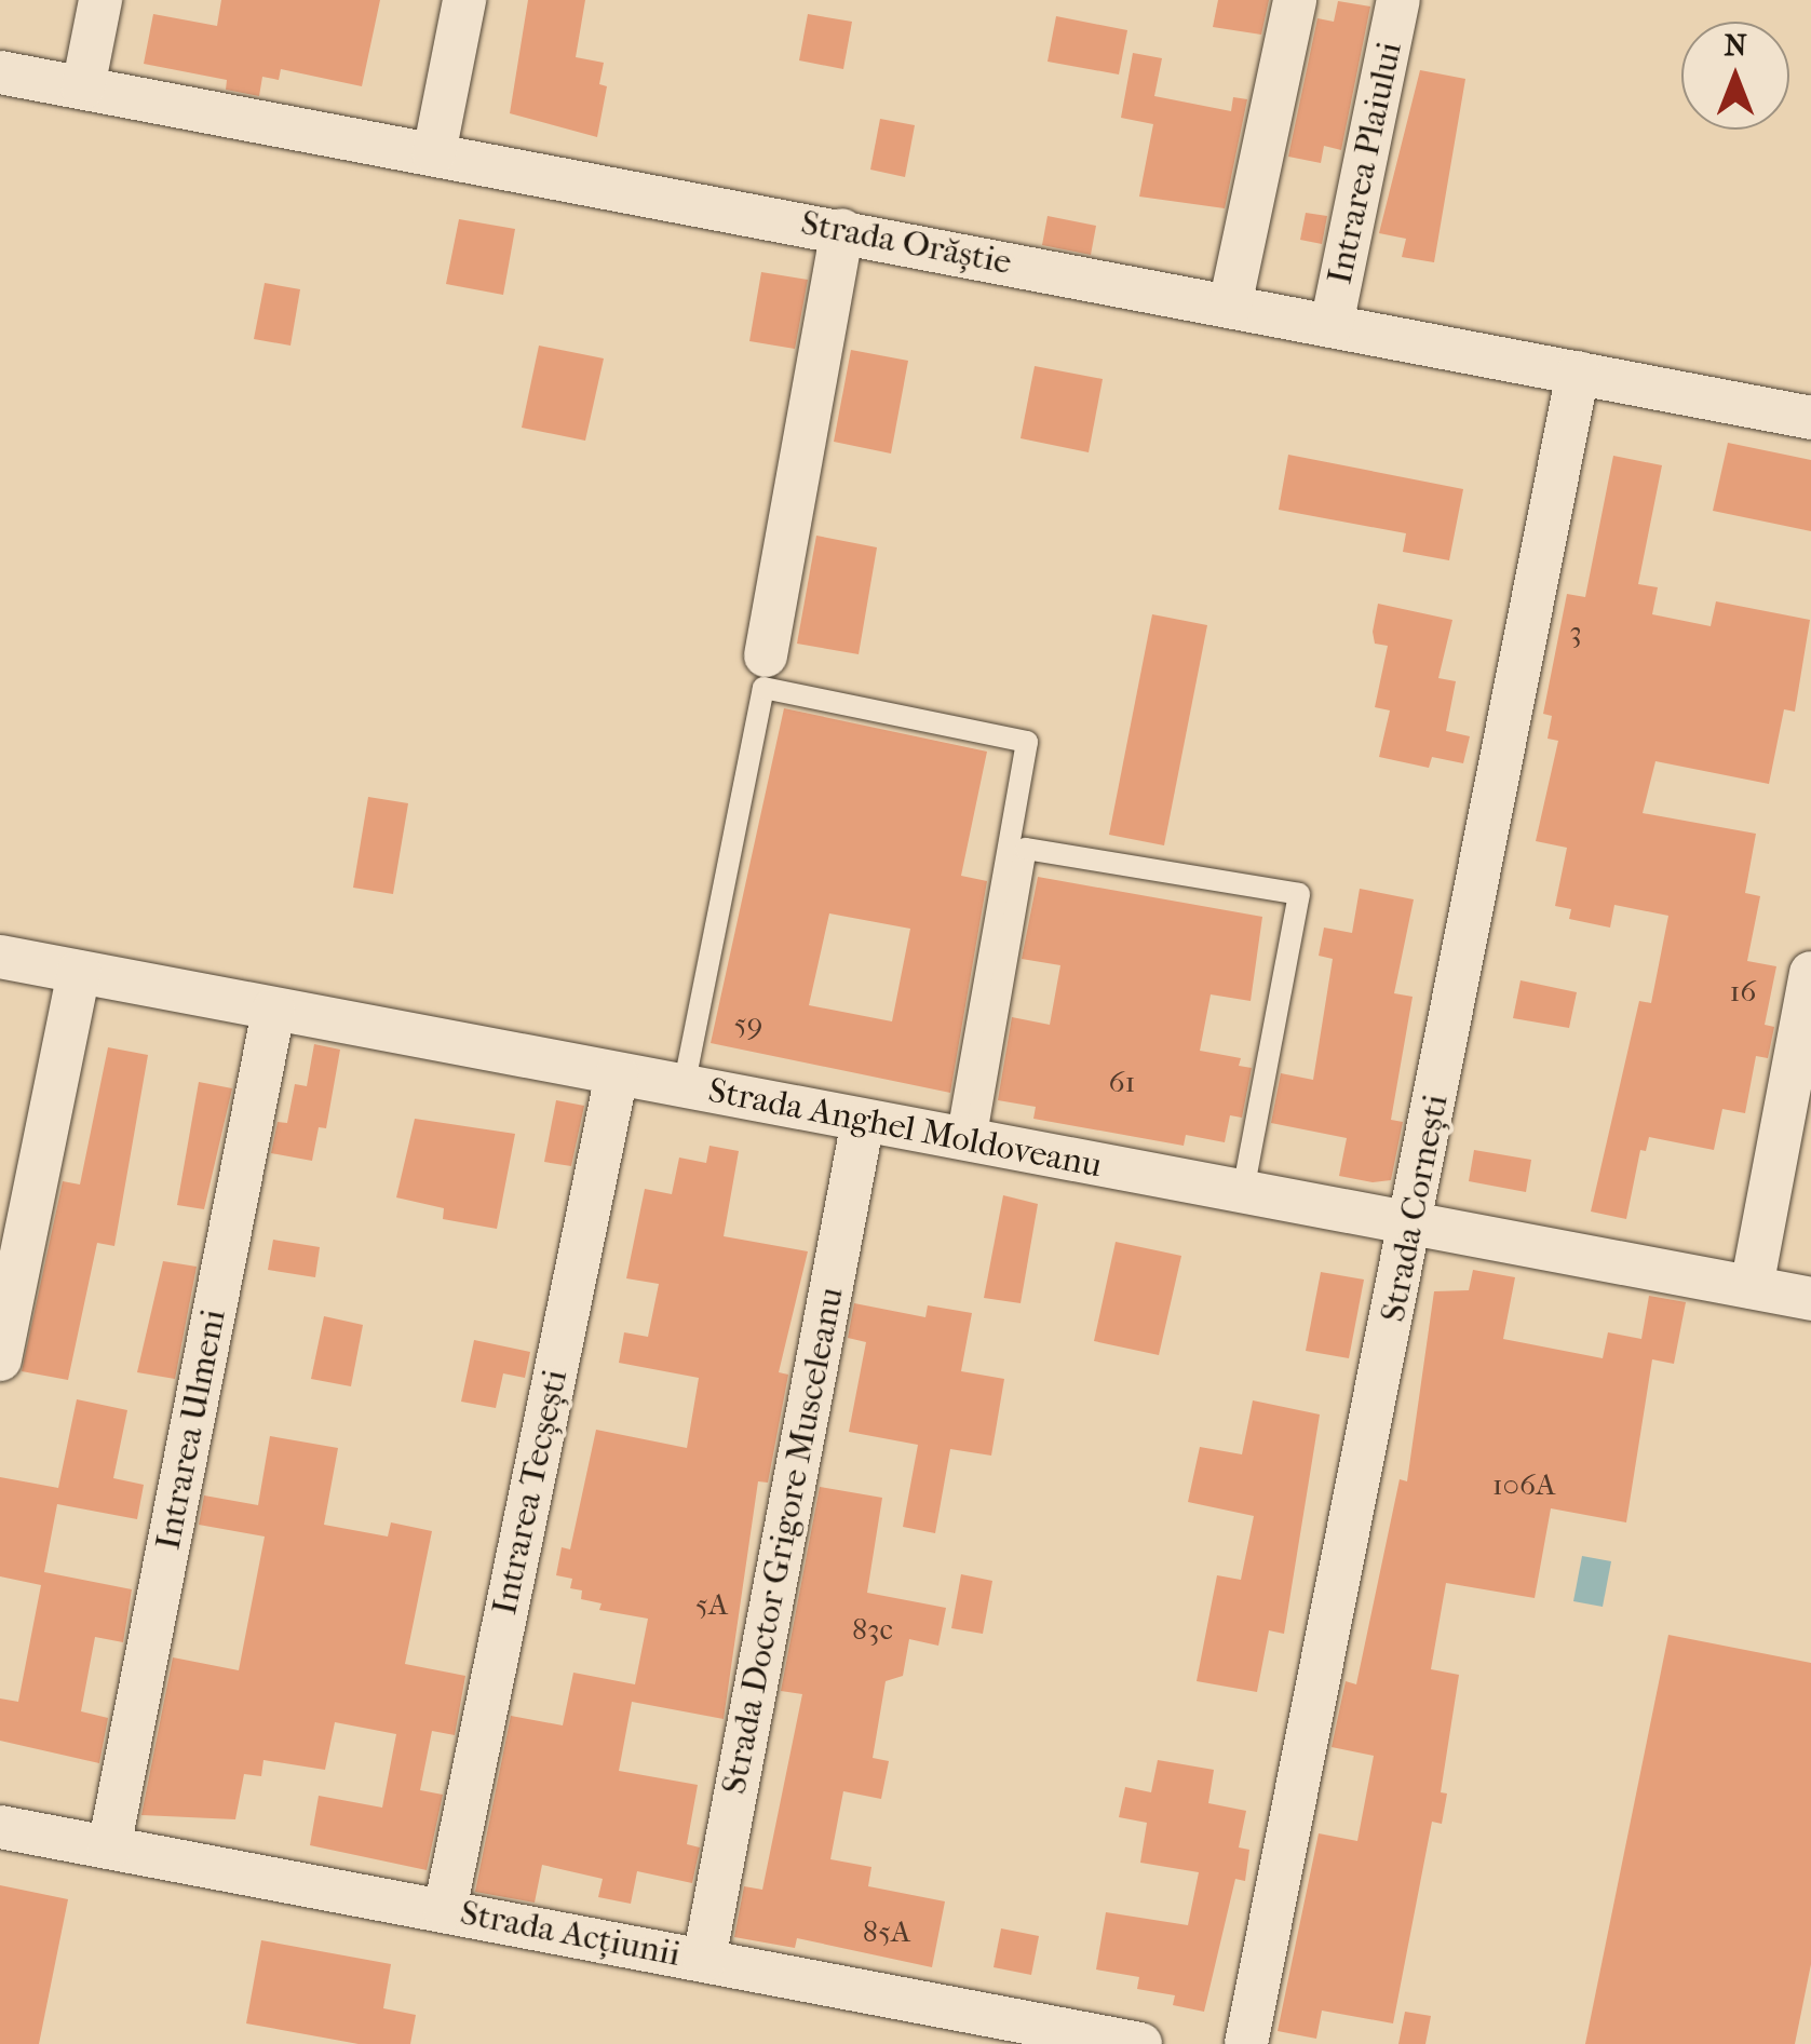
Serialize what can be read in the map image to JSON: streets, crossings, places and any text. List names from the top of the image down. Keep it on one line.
{"streets":{"street":["Intrarea Plaiului","Strada Orăștie","Strada Anghel Moldoveanu","Strada Cornești","Intrarea Ulmeni","Intrarea Tecșești","Strada Doctor Grigore Musceleanu","Strada Acțiunii"]},"crossings":[["Intrarea Plaiului","Strada Orăștie"],["Strada Orăștie","Strada Cornești"],["Strada Anghel Moldoveanu","Strada Cornești"],["Strada Anghel Moldoveanu","Intrarea Ulmeni"],["Strada Anghel Moldoveanu","Intrarea Tecșești"],["Strada Anghel Moldoveanu","Strada Doctor Grigore Musceleanu"],["Intrarea Ulmeni","Strada Acțiunii"],["Intrarea Tecșești","Strada Acțiunii"],["Strada Doctor Grigore Musceleanu","Strada Acțiunii"]],"house_numbers":["3","16","59","61","106A","5A","83c","85A"],"north":"top"}
